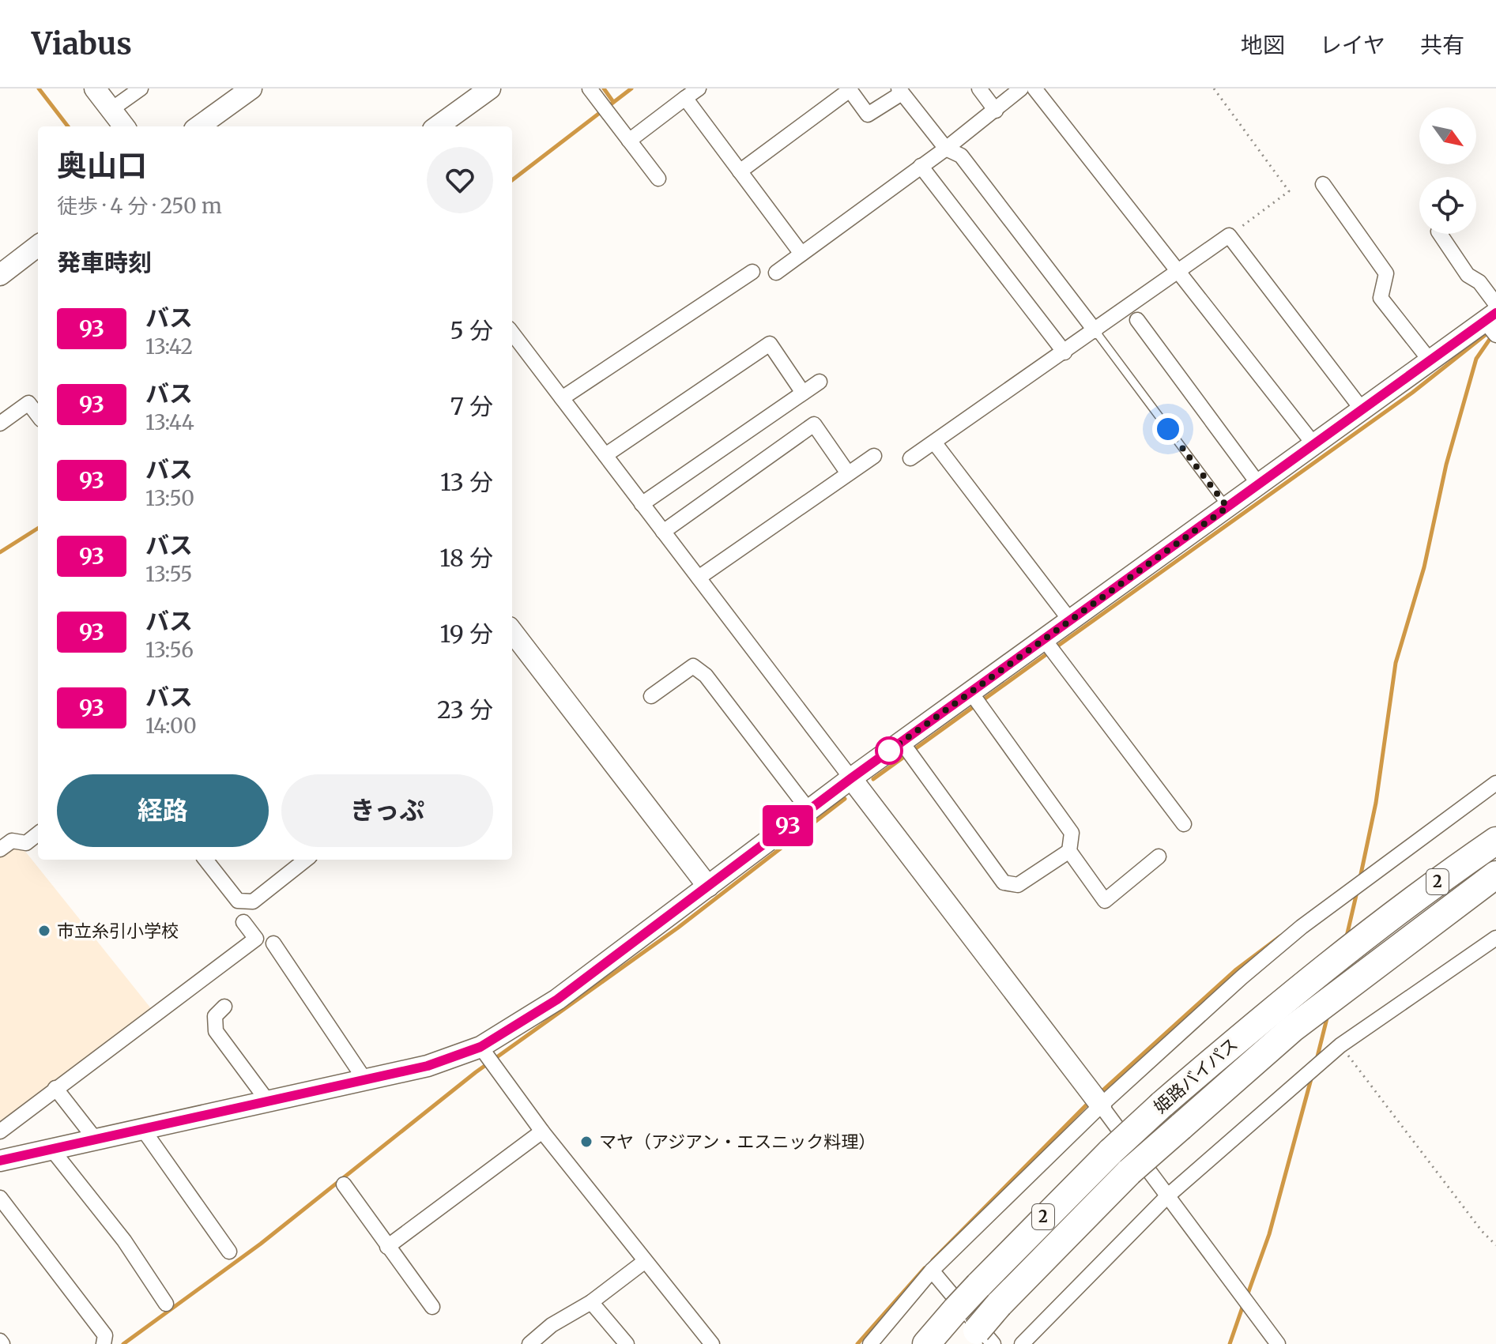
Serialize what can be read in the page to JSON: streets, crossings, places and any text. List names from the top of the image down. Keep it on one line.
{"streets":{"highway":["2","姫路バイパス"]},"places":["市立糸引小学校","マヤ（アジアン・エスニック料理）"],"lines":["bus line 93"],"north":"bottom right","page":{"header":"Viabus","nav":["地図","レイヤ","共有"],"on_map":"93","heading":[["奥山口","徒歩 · 4 分 · 250 m"],"発車時刻"],"list":[{"mark":"93","name":"バス","note":"13:42","value":"5 分"},{"mark":"93","name":"バス","note":"13:44","value":"7 分"},{"mark":"93","name":"バス","note":"13:50","value":"13 分"},{"mark":"93","name":"バス","note":"13:55","value":"18 分"},{"mark":"93","name":"バス","note":"13:56","value":"19 分"},{"mark":"93","name":"バス","note":"14:00","value":"23 分"}],"buttons":["経路","きっぷ"]}}
